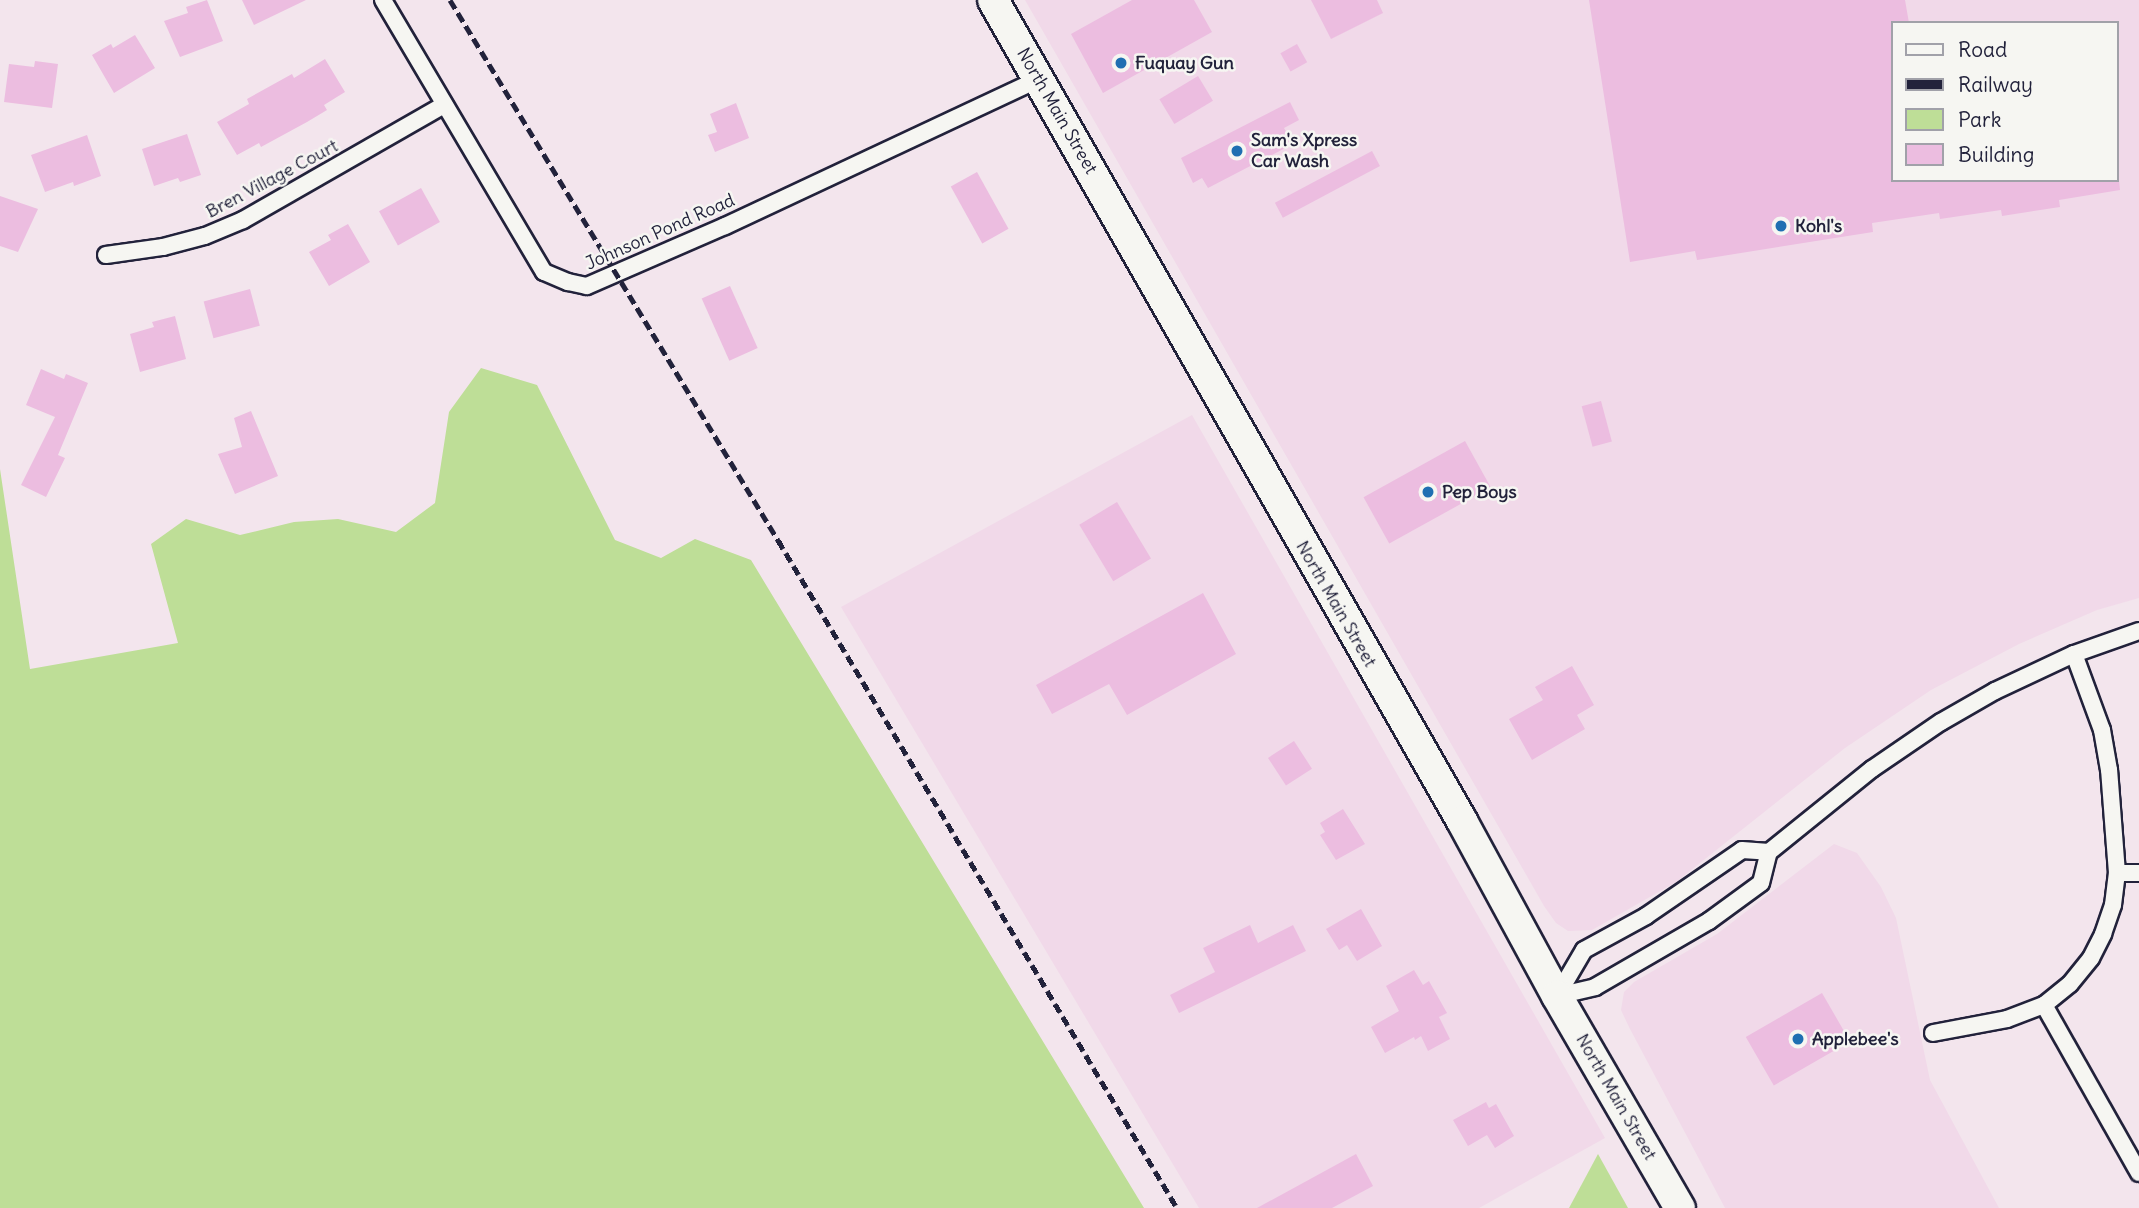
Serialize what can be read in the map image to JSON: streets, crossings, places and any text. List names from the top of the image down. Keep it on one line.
{"streets":{"highway":["North Main Street"],"street":["Bren Village Court","Johnson Pond Road"]},"crossings":[["North Main Street","Johnson Pond Road"],["Bren Village Court","Johnson Pond Road"]],"places":["Fuquay Gun","Sam's Xpress Car Wash","Kohl's","Pep Boys","Applebee's"],"legend":["Road","Railway","Park","Building"]}
